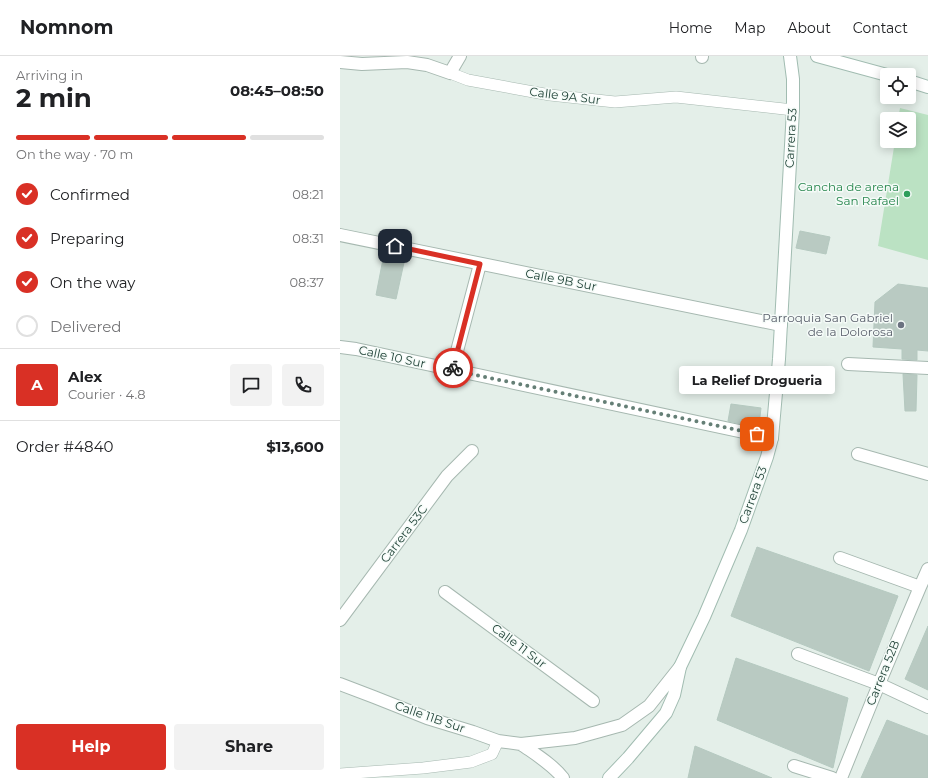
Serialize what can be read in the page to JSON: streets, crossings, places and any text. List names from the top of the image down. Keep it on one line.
{"streets":{"street":["Calle 9A Sur","Carrera 53","Calle 9B Sur","Calle 10 Sur","Carrera 53C","Calle 11 Sur","Carrera 52B","Calle 11B Sur"]},"crossings":[["Calle 9A Sur","Carrera 53"],["Carrera 53","Calle 9B Sur"],["Carrera 53","Calle 10 Sur"],["Carrera 53","Calle 11B Sur"]],"places":["Cancha de arena San Rafael","Parroquia San Gabriel de la Dolorosa","La Relief Drogueria"],"page":{"header":"Nomnom","nav":["Home","Map","About","Contact"],"heading":["2 min","Arriving in","08:45–08:50"],"panel":["Alex","Courier · 4.8","Order #4840","$13,600"],"bar":"On the way · 70 m","list":[["Confirmed","08:21"],["Preparing","08:31"],["On the way","08:37"],"Delivered"],"round":"A","bubble":"La Relief Drogueria","buttons":["Help","Share"]}}
